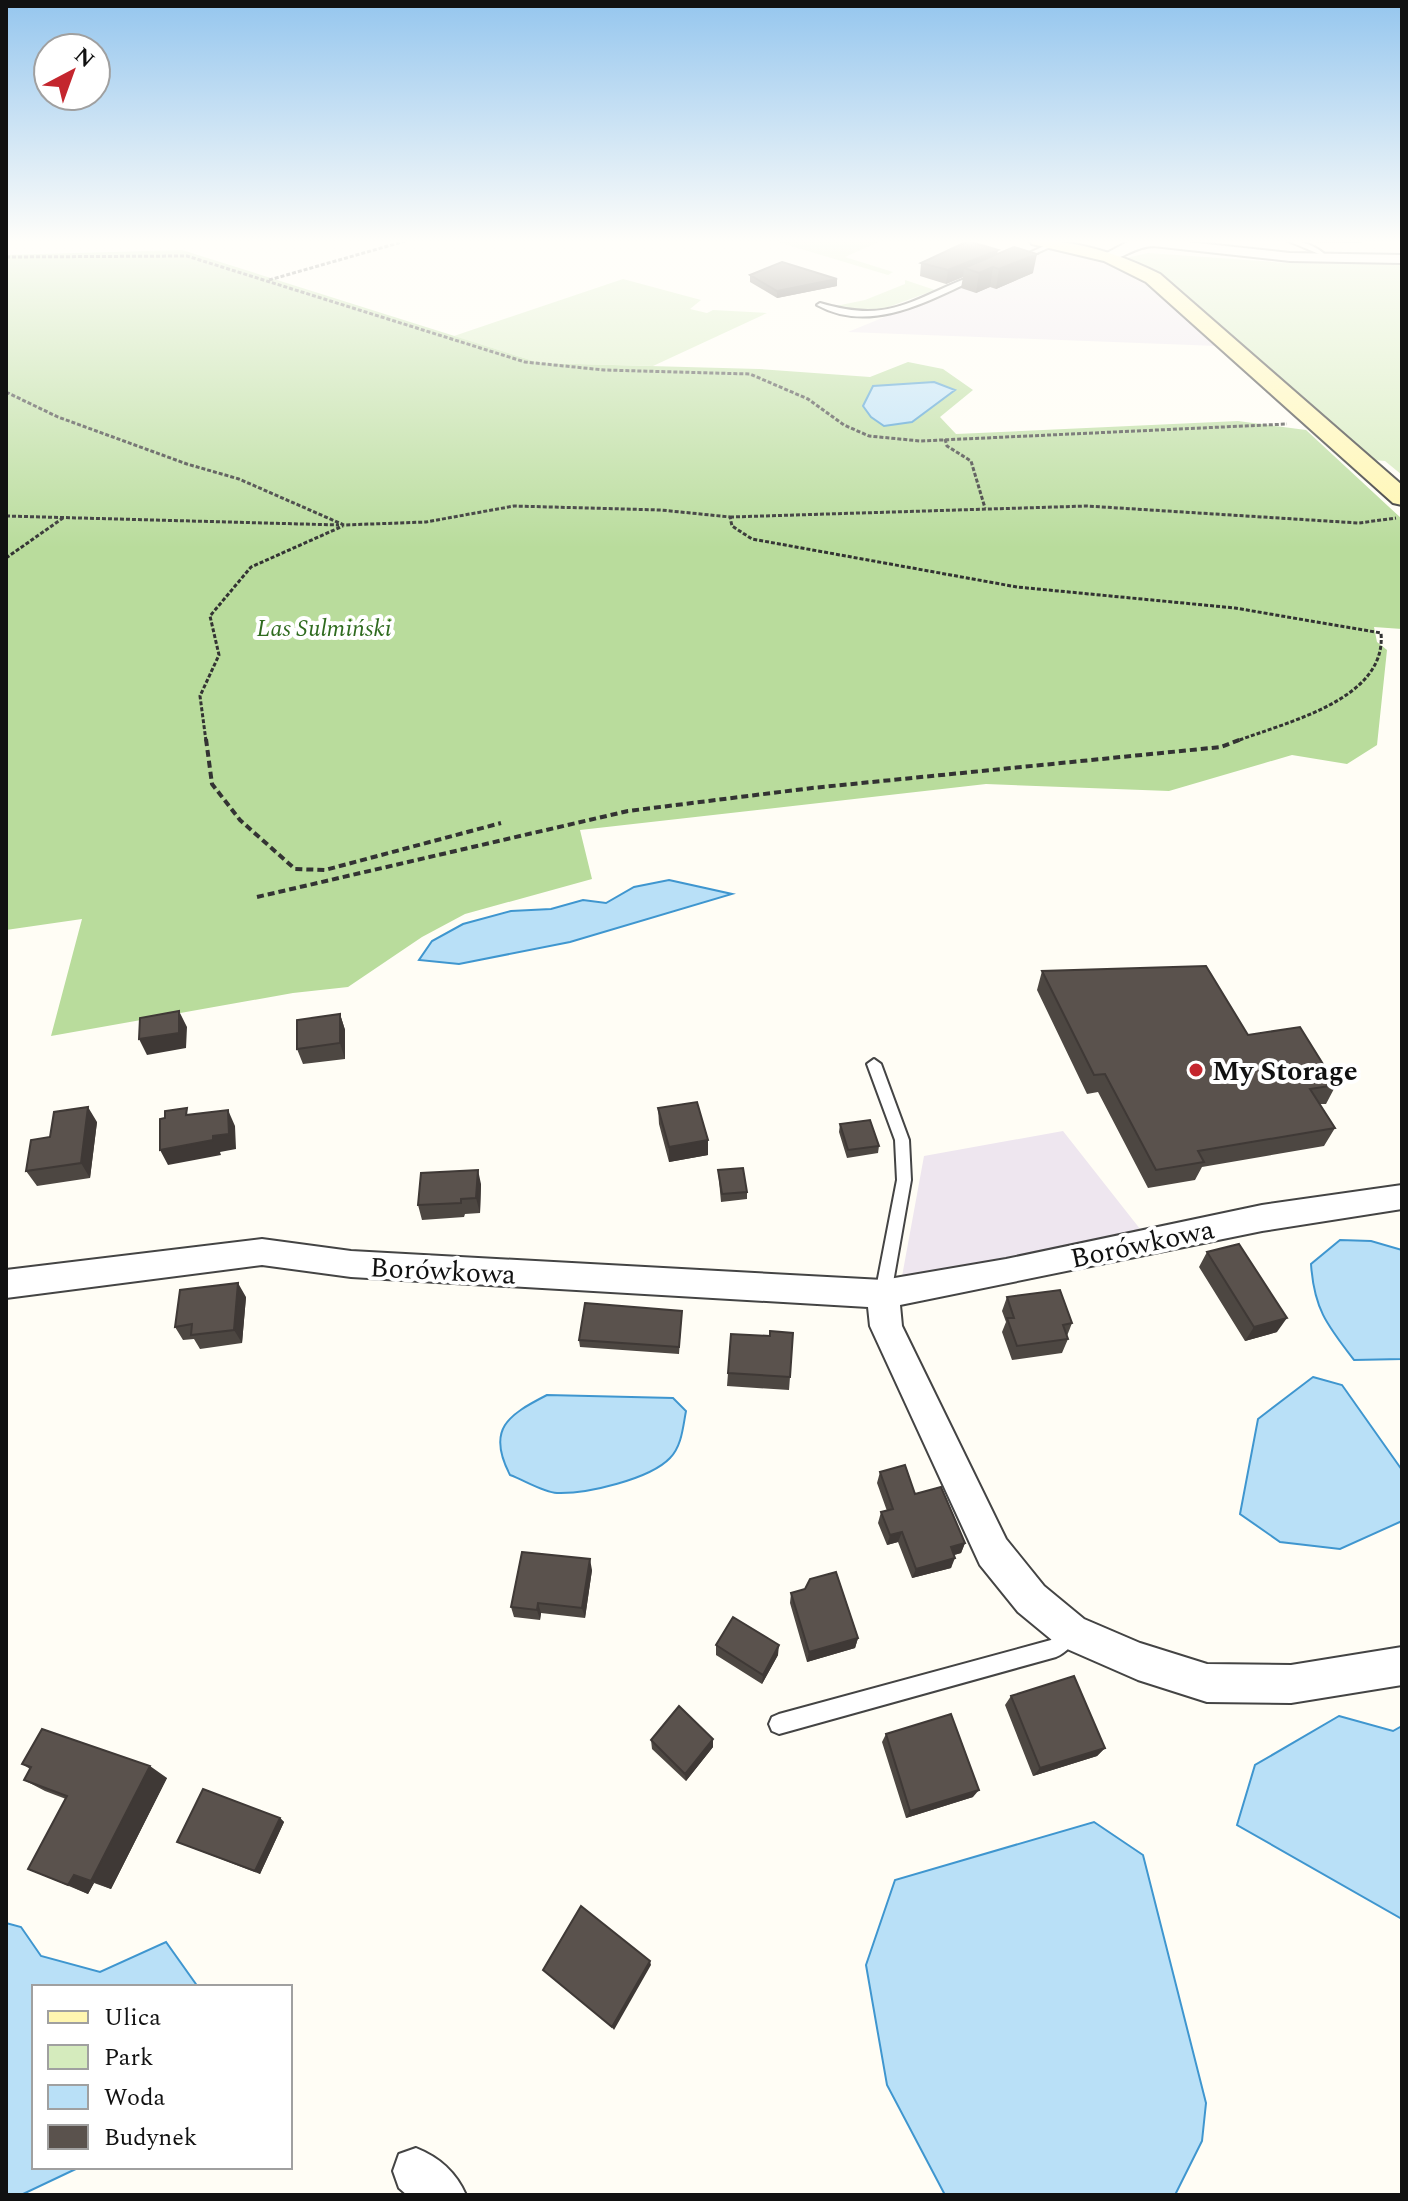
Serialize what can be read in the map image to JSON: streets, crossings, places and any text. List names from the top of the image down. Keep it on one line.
{"streets":{"street":["Borówkowa"]},"parks":["Las Sulmiński"],"places":["My Storage"],"legend":["Ulica","Park","Woda","Budynek"],"north":"top right"}
